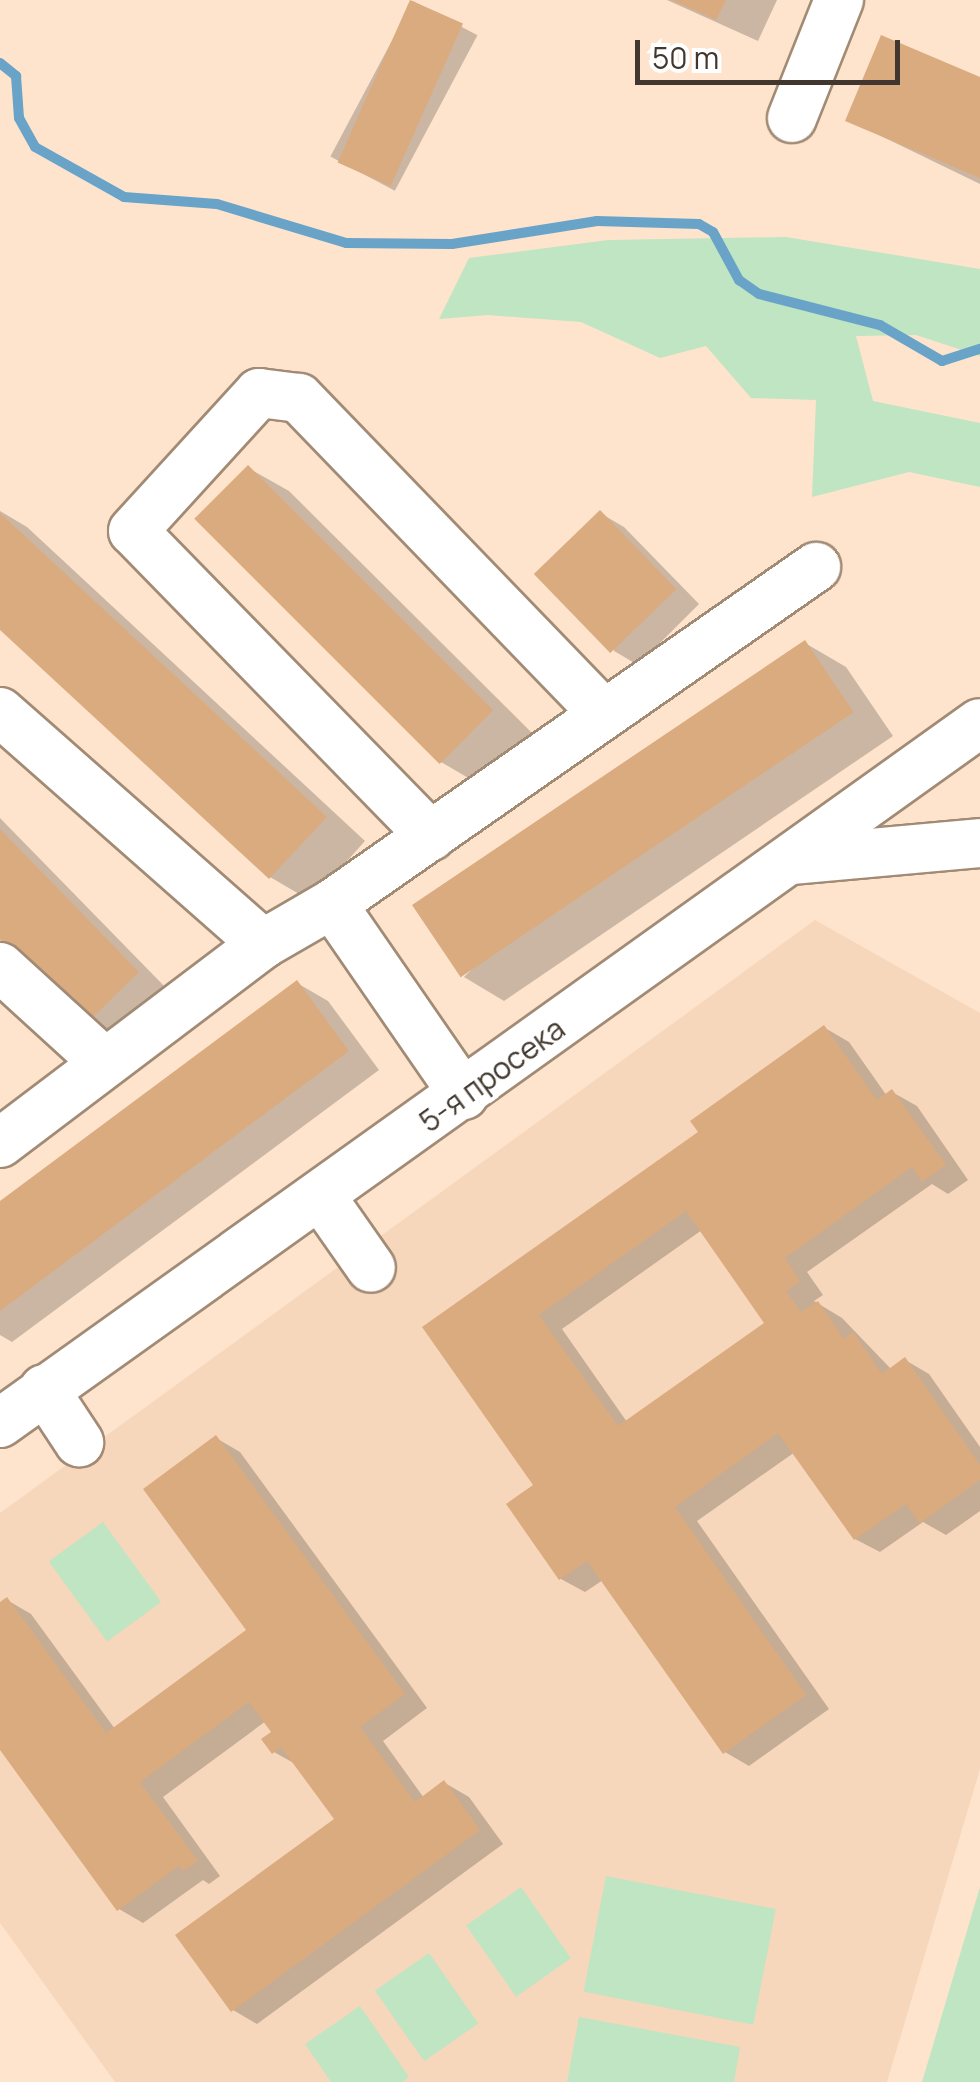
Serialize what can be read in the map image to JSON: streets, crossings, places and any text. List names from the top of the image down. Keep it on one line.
{"streets":{"street":["5-я просека"]},"scale_bar":"50 m"}
